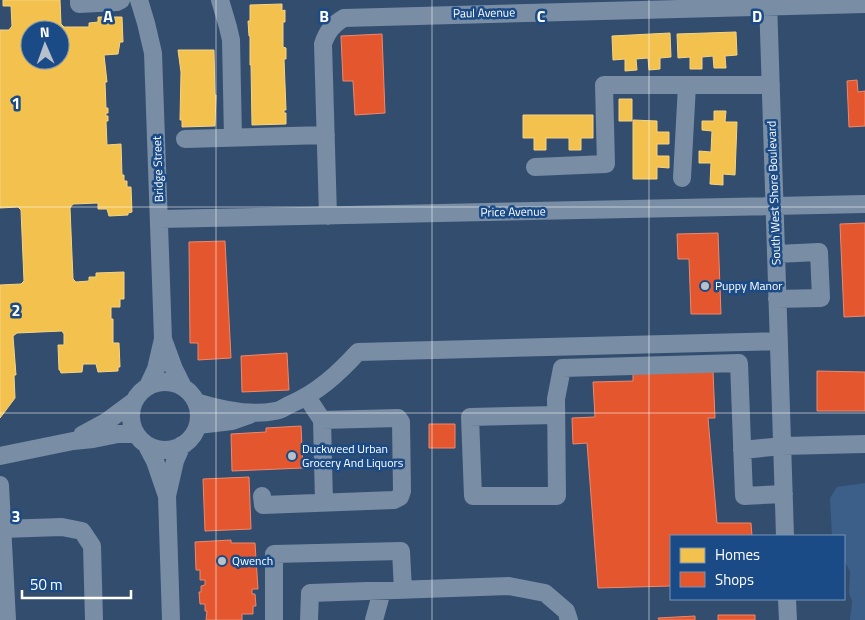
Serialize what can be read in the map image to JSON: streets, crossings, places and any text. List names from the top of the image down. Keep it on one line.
{"streets":{"street":["Paul Avenue","Bridge Street","South West Shore Boulevard","Price Avenue"]},"crossings":[["Paul Avenue","South West Shore Boulevard"],["Bridge Street","Price Avenue"],["South West Shore Boulevard","Price Avenue"]],"places":["Puppy Manor","Duckweed Urban Grocery And Liquors","Qwench"],"legend":["Homes","Shops"],"scale_bar":"50 m","north":"top","grid":{"columns":["A","B","C","D"],"rows":["1","2","3"]}}
